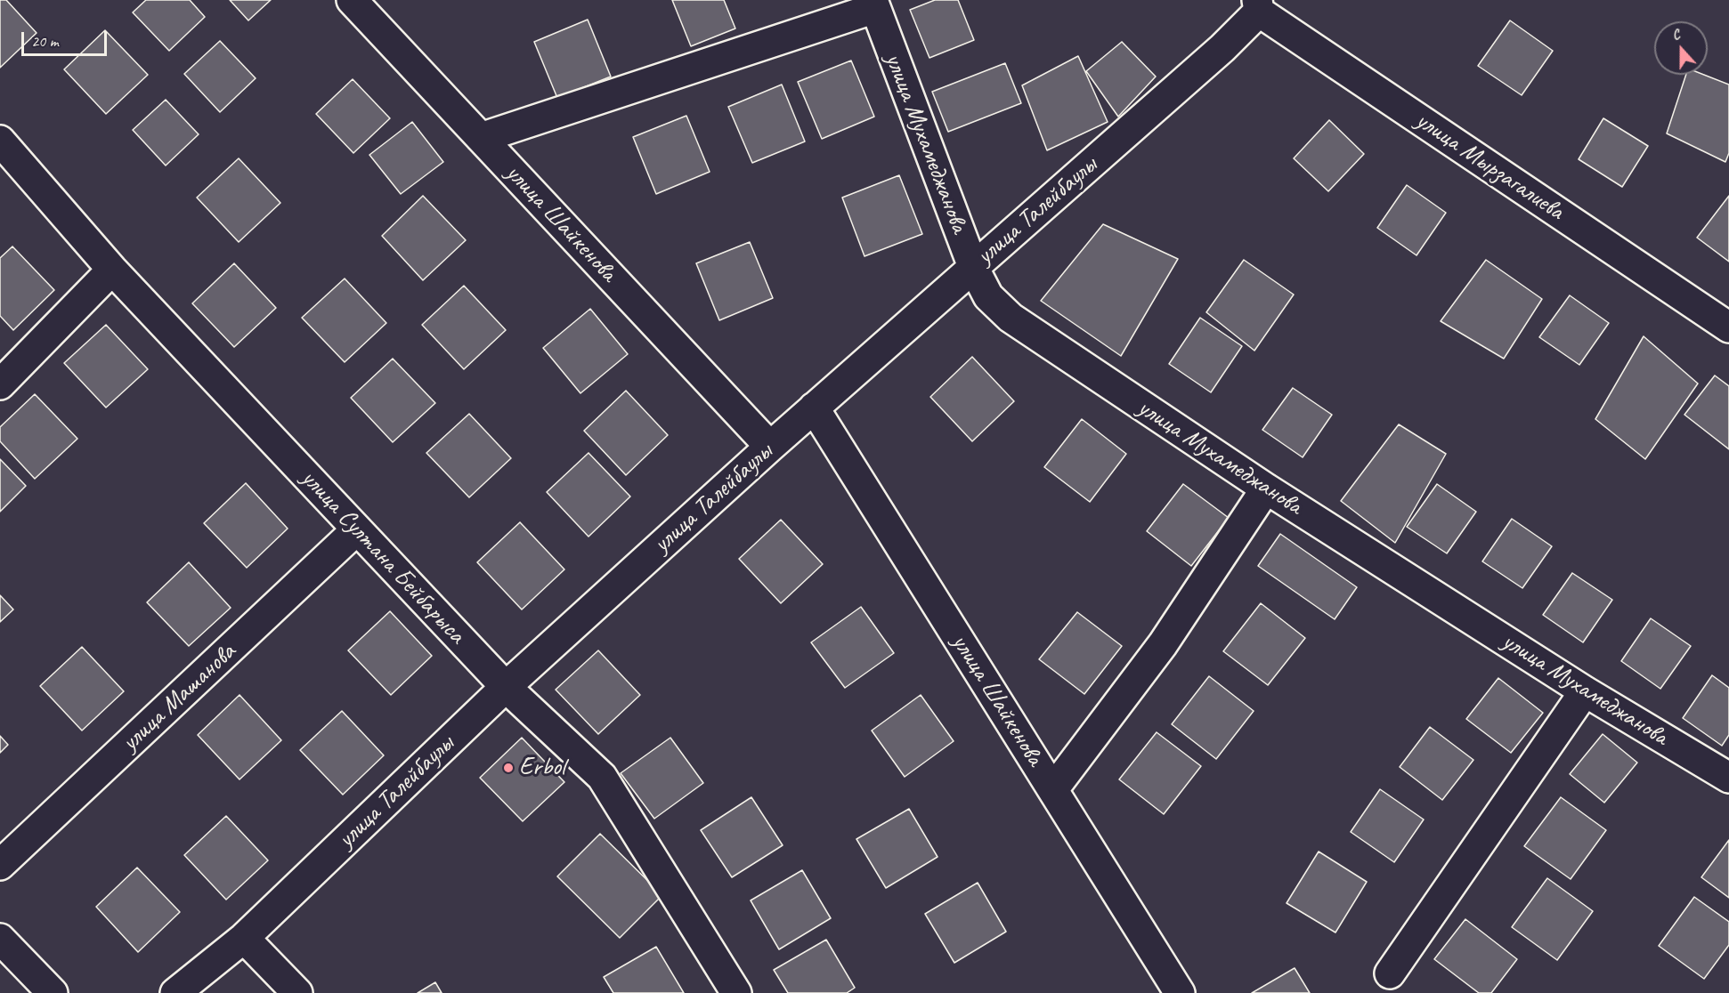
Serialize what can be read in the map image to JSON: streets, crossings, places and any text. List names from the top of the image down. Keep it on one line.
{"streets":{"street":["улица Мухамеджанова","улица Мырзагалиева","улица Талейбаулы","улица Шайкенова","улица Султана Бейбарыса","улица Машанова"]},"crossings":[["улица Мухамеджанова","улица Талейбаулы"],["улица Мырзагалиева","улица Талейбаулы"],["улица Талейбаулы","улица Шайкенова"],["улица Талейбаулы","улица Султана Бейбарыса"],["улица Султана Бейбарыса","улица Машанова"]],"places":["Erbol"],"scale_bar":"20 m","north":"top"}
